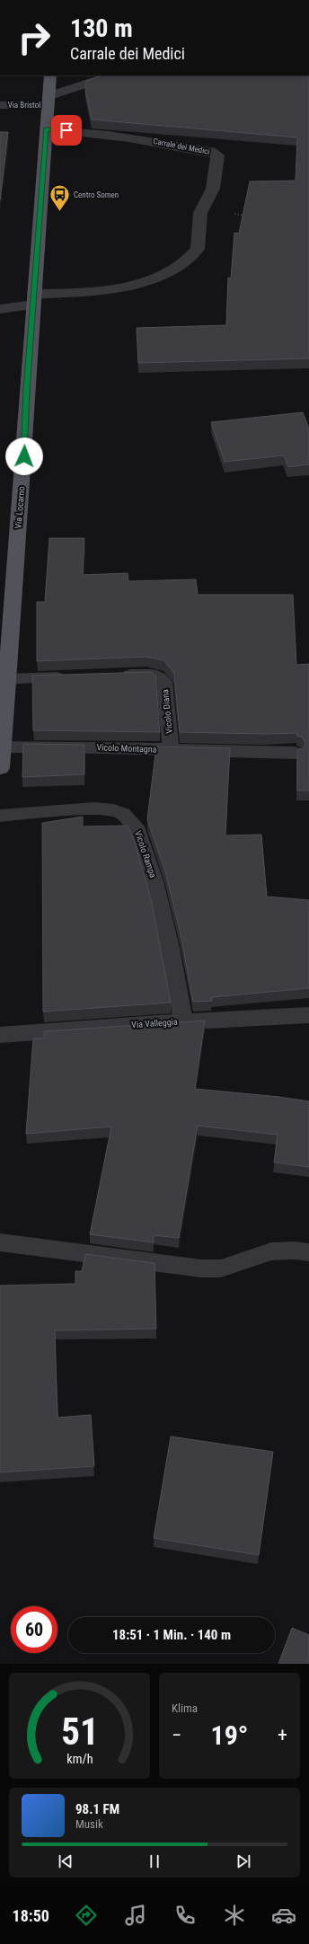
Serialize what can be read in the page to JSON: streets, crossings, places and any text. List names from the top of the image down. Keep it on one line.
{"streets":{"main road":["Via Locarno"],"street":["Via Bristol","Carrale dei Medici","Via Valleggia"],"lane":["Vicolo Diana","Vicolo Montagna","Vicolo Rampa"]},"crossings":[["Via Bristol","Via Locarno"],["Carrale dei Medici","Via Locarno"],["Via Locarno","Vicolo Montagna"],["Vicolo Diana","Vicolo Montagna"],["Vicolo Rampa","Via Valleggia"]],"places":{"bus stop":["Centro Somen"]},"page":{"turn":["130 m","Carrale dei Medici"],"limit":"60","trip":"18:51 · 1 Min. · 140 m","tile":"Klima","heat":["−","19°","+"],"song":["98.1 FM","Musik"],"tabs":"18:50","gauge":["51","km/h"]}}
